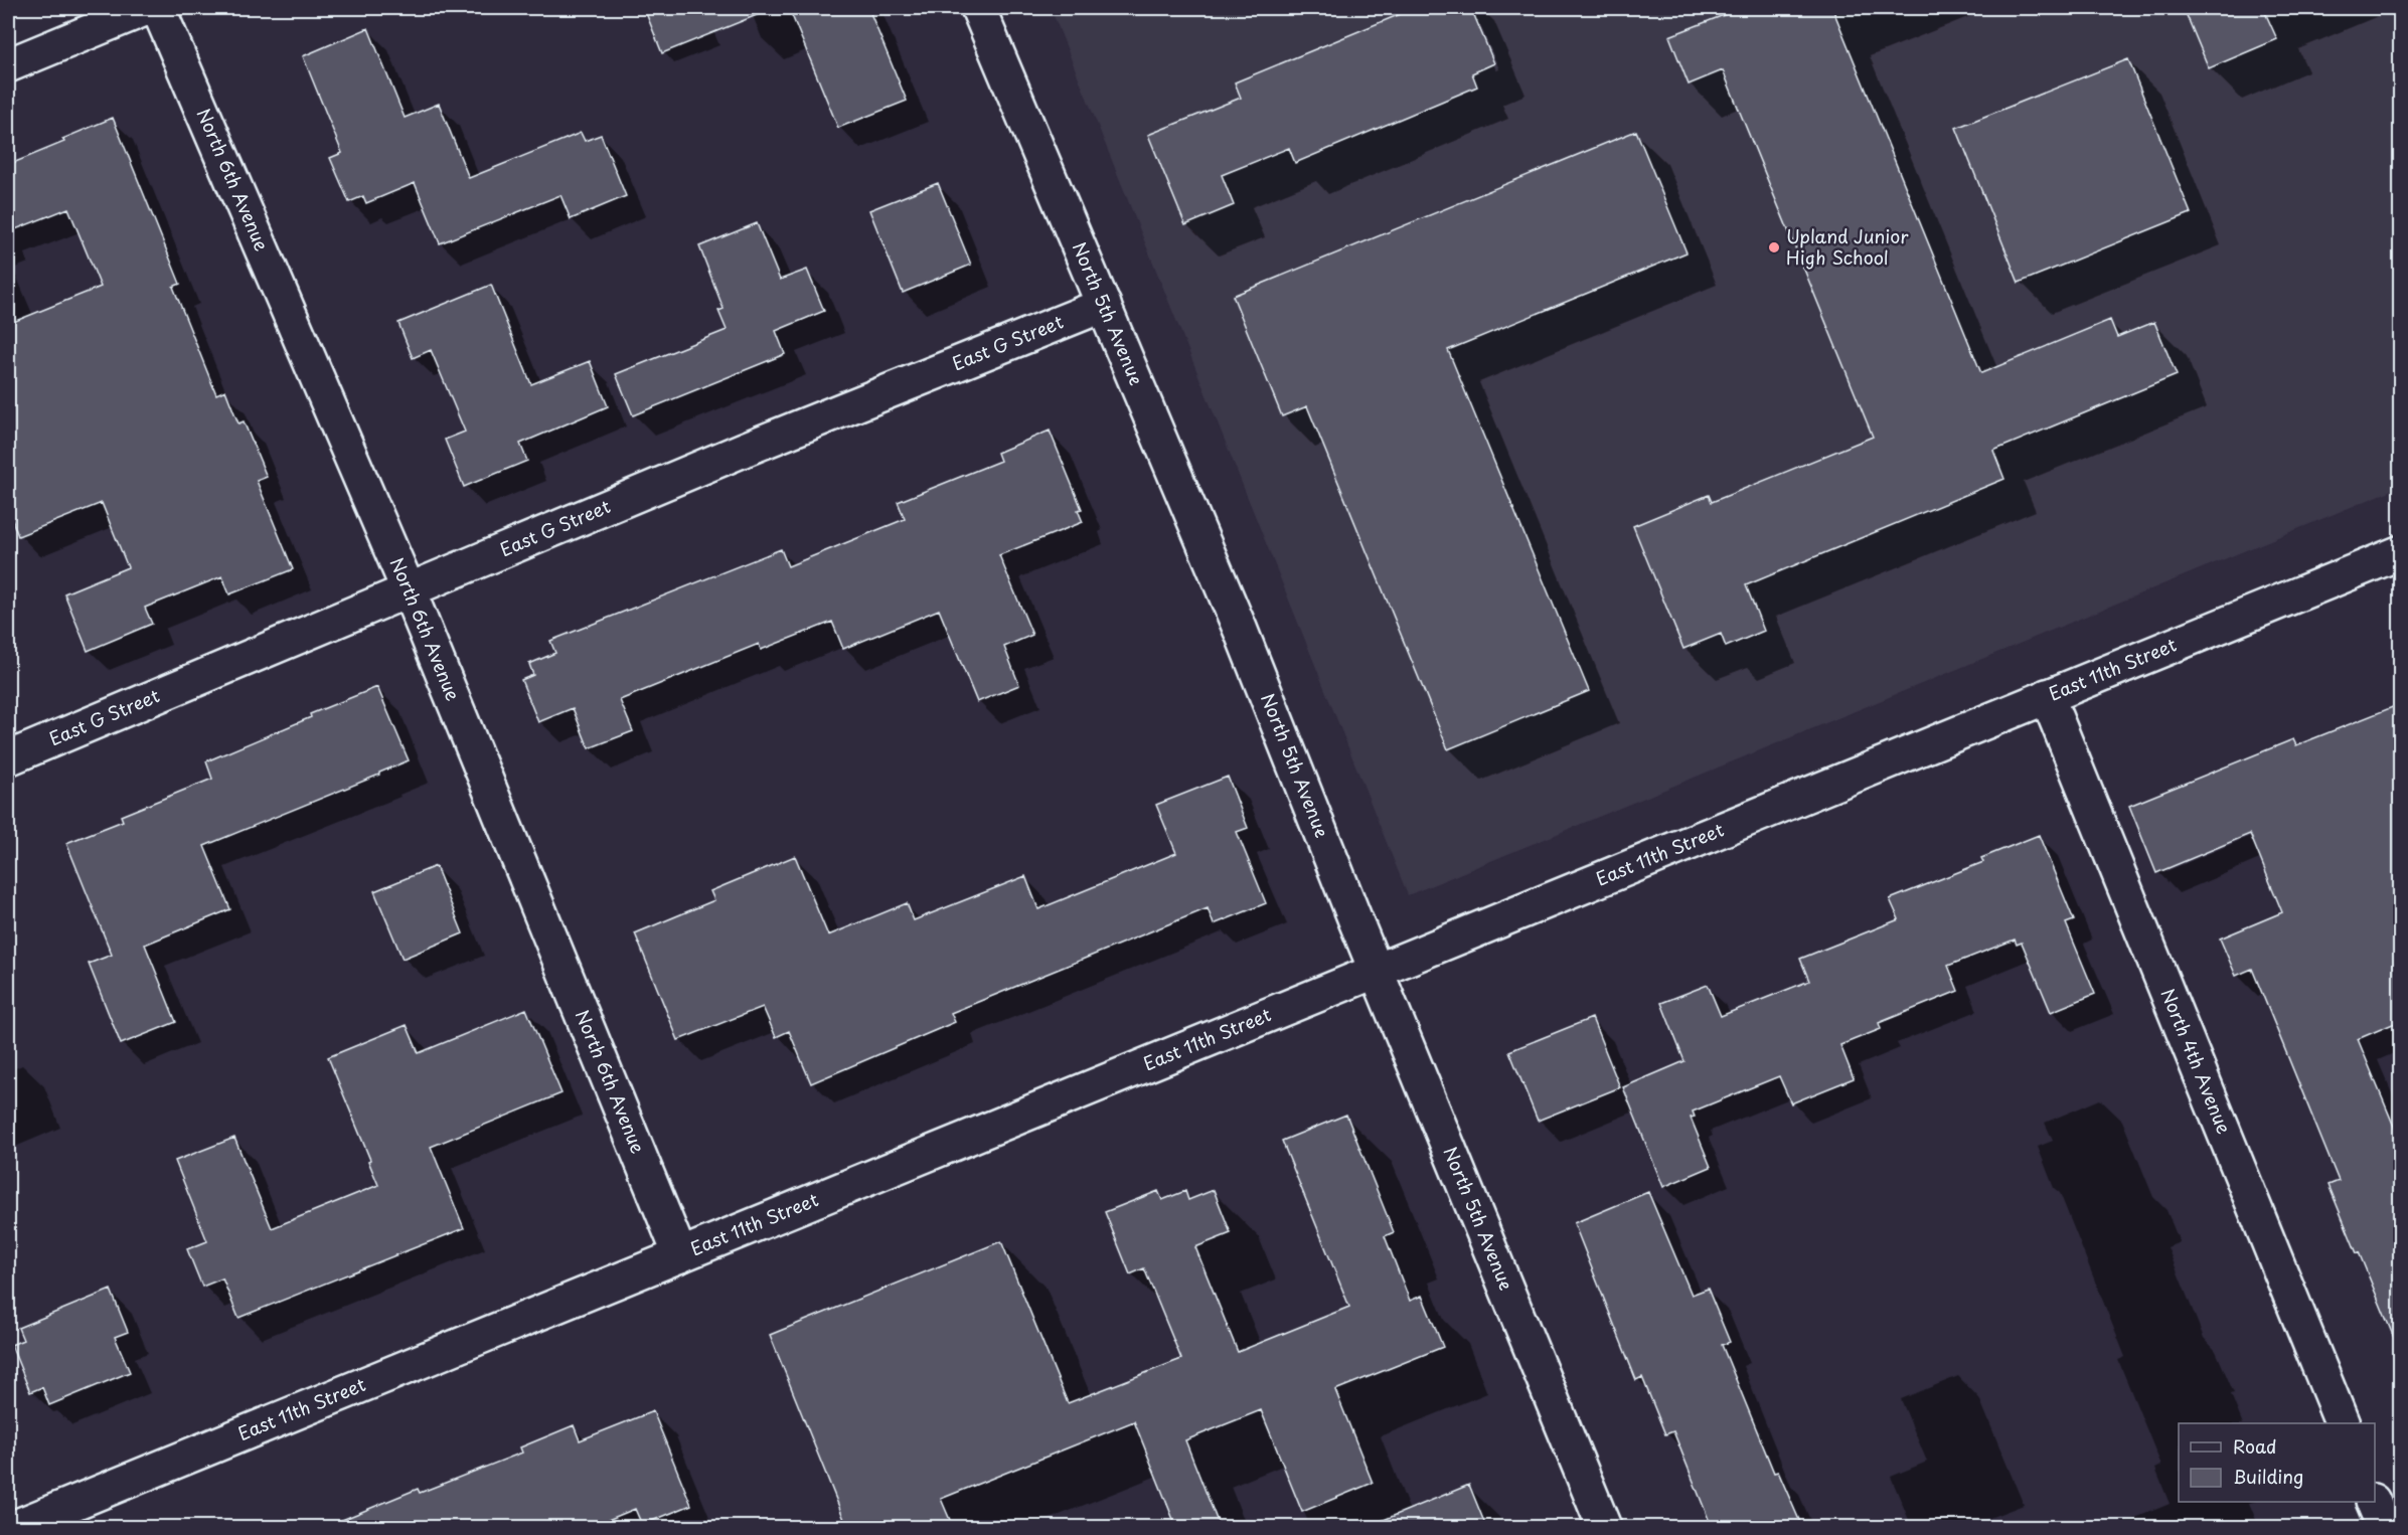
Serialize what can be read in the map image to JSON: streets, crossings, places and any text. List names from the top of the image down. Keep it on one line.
{"streets":{"street":["North 6th Avenue","North 5th Avenue","East G Street","East 11th Street","North 4th Avenue"]},"crossings":[["North 6th Avenue","East G Street"],["North 6th Avenue","East 11th Street"],["North 5th Avenue","East G Street"],["North 5th Avenue","East 11th Street"],["East 11th Street","North 4th Avenue"]],"places":["Upland Junior High School"],"legend":["Road","Building"]}
